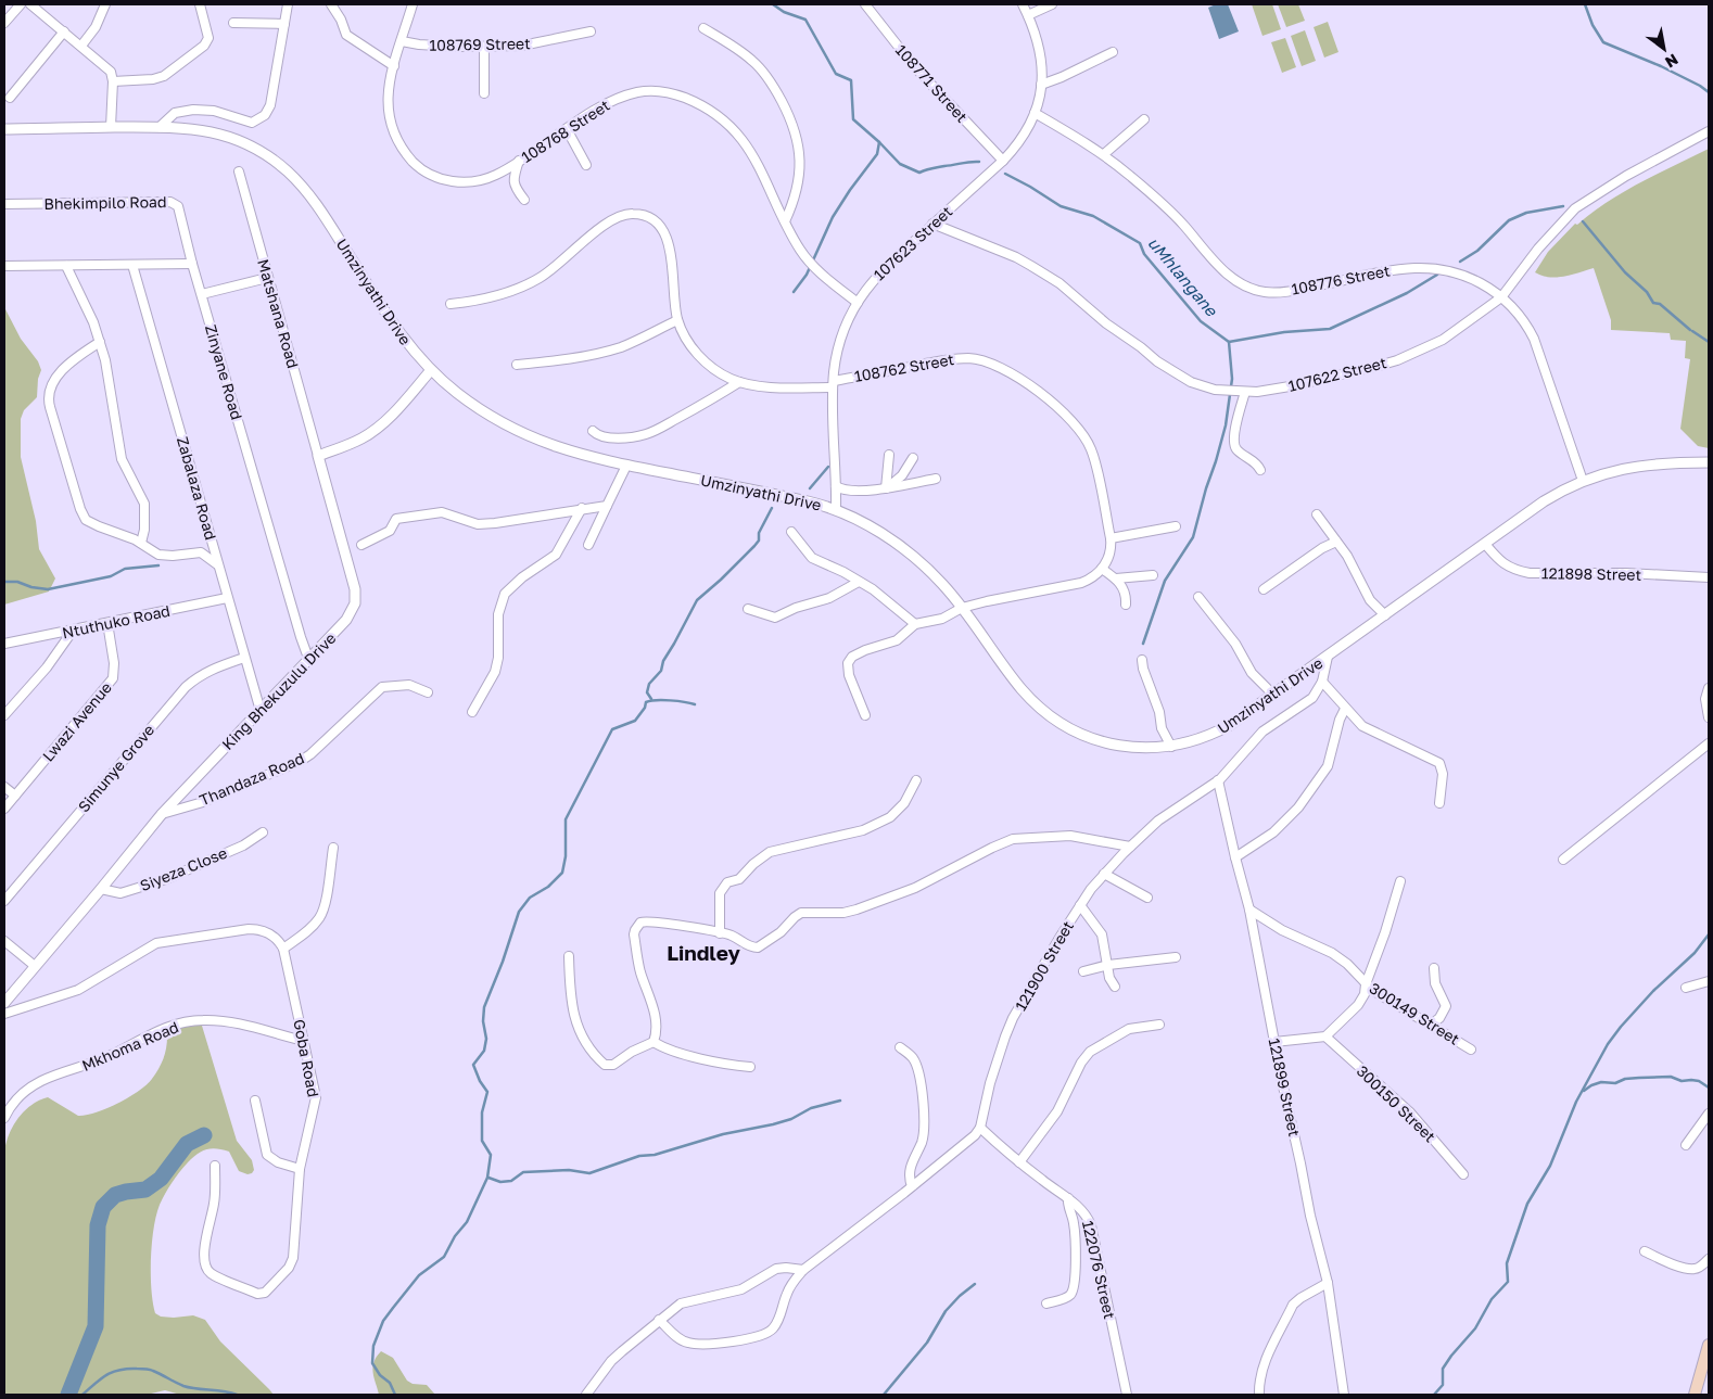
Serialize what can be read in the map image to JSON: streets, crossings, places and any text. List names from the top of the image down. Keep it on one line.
{"streets":{"street":["108769 Street","108771 Street","108768 Street","Bhekimpilo Road","107623 Street","108776 Street","Umzinyathi Drive","Matshana Road","108762 Street","Zinyane Road","107622 Street","Zabalaza Road","121898 Street","Ntuthuko Road","King Bhekuzulu Drive","Lwazi Avenue","Simunye Grove","Thandaza Road","Siyeza Close","121900 Street","300149 Street","Mkhoma Road","Goba Road","121899 Street","300150 Street","122076 Street"]},"crossings":[["108769 Street","108768 Street"],["108771 Street","107623 Street"],["108768 Street","107623 Street"],["Bhekimpilo Road","Zinyane Road"],["107623 Street","108776 Street"],["107623 Street","Umzinyathi Drive"],["107623 Street","108762 Street"],["107623 Street","107622 Street"],["108776 Street","Umzinyathi Drive"],["108776 Street","107622 Street"],["Umzinyathi Drive","121898 Street"],["Matshana Road","King Bhekuzulu Drive"],["Zinyane Road","King Bhekuzulu Drive"],["Zabalaza Road","Ntuthuko Road"],["Zabalaza Road","King Bhekuzulu Drive"],["Zabalaza Road","Simunye Grove"],["Ntuthuko Road","Lwazi Avenue"],["King Bhekuzulu Drive","Thandaza Road"],["King Bhekuzulu Drive","Siyeza Close"],["121900 Street","121899 Street"],["121900 Street","122076 Street"],["300149 Street","121899 Street"],["Mkhoma Road","Goba Road"]],"districts":["Lindley"],"water":["uMhlangane"],"north":"bottom right"}
